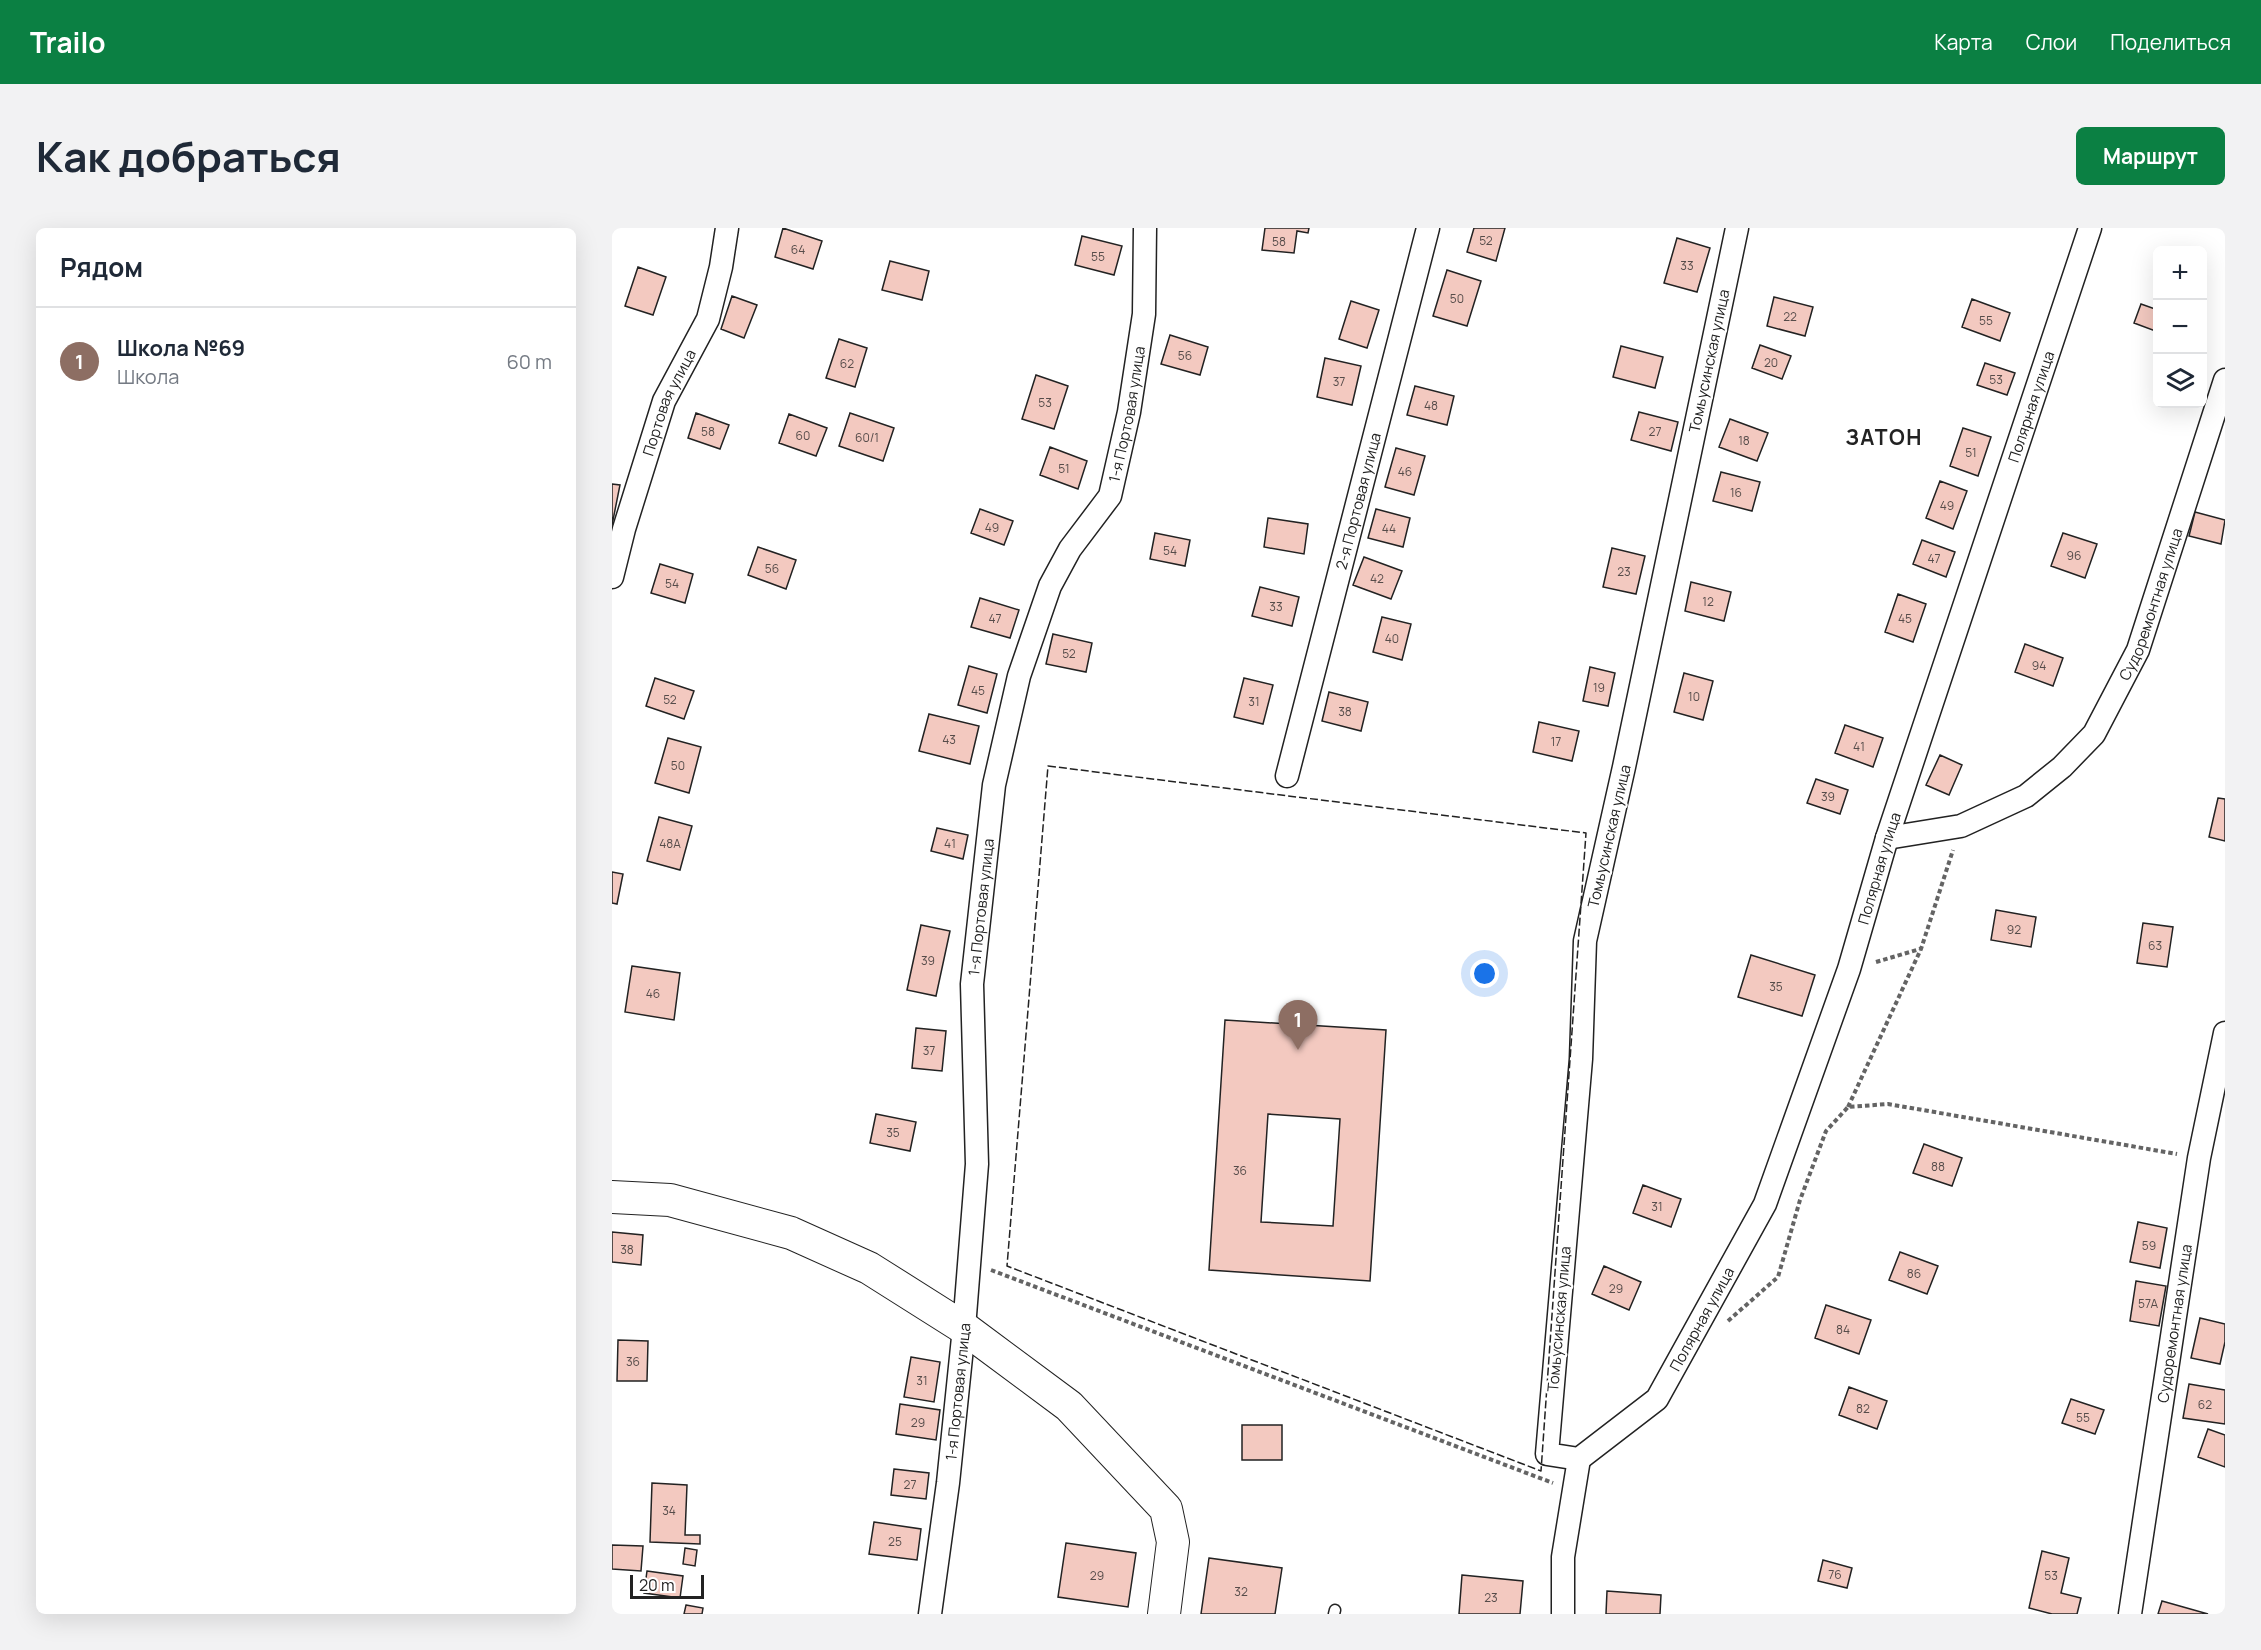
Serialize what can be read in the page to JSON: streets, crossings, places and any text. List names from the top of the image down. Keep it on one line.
{"streets":{"street":["Томьусинская улица","Портовая улица","Полярная улица","1-я Портовая улица","2-я Портовая улица","Судоремонтная улица"]},"crossings":[["Томьусинская улица","Полярная улица"],["Полярная улица","Судоремонтная улица"]],"districts":["ЗАТОН"],"house_numbers":["52","58","64","55","33","50","22","55","56","20","62","53","37","53","48","58","27","60","60/1","18","51","51","46","16","49","49","44","54","96","47","56","23","42","54","12","33","47","45","40","52","94","19","45","10","52","31","38","43","17","41","50","39","48А","41","92","63","39","35","46","37","35","88","36","31","59","38","86","29","57А","84","36","31","62","82","55","29","27","34","25","76","29","53","32","23"],"scale_bar":"20 m","page":{"header":"Trailo","nav":["Карта","Слои","Поделиться"],"title":"Как добраться","buttons":"Маршрут","heading":"Рядом","map_buttons":["+","−"],"list":[{"mark":"1","name":"Школа №69","note":"Школа","value":"60 m"}],"pins":"1","scale":"20 m"}}
